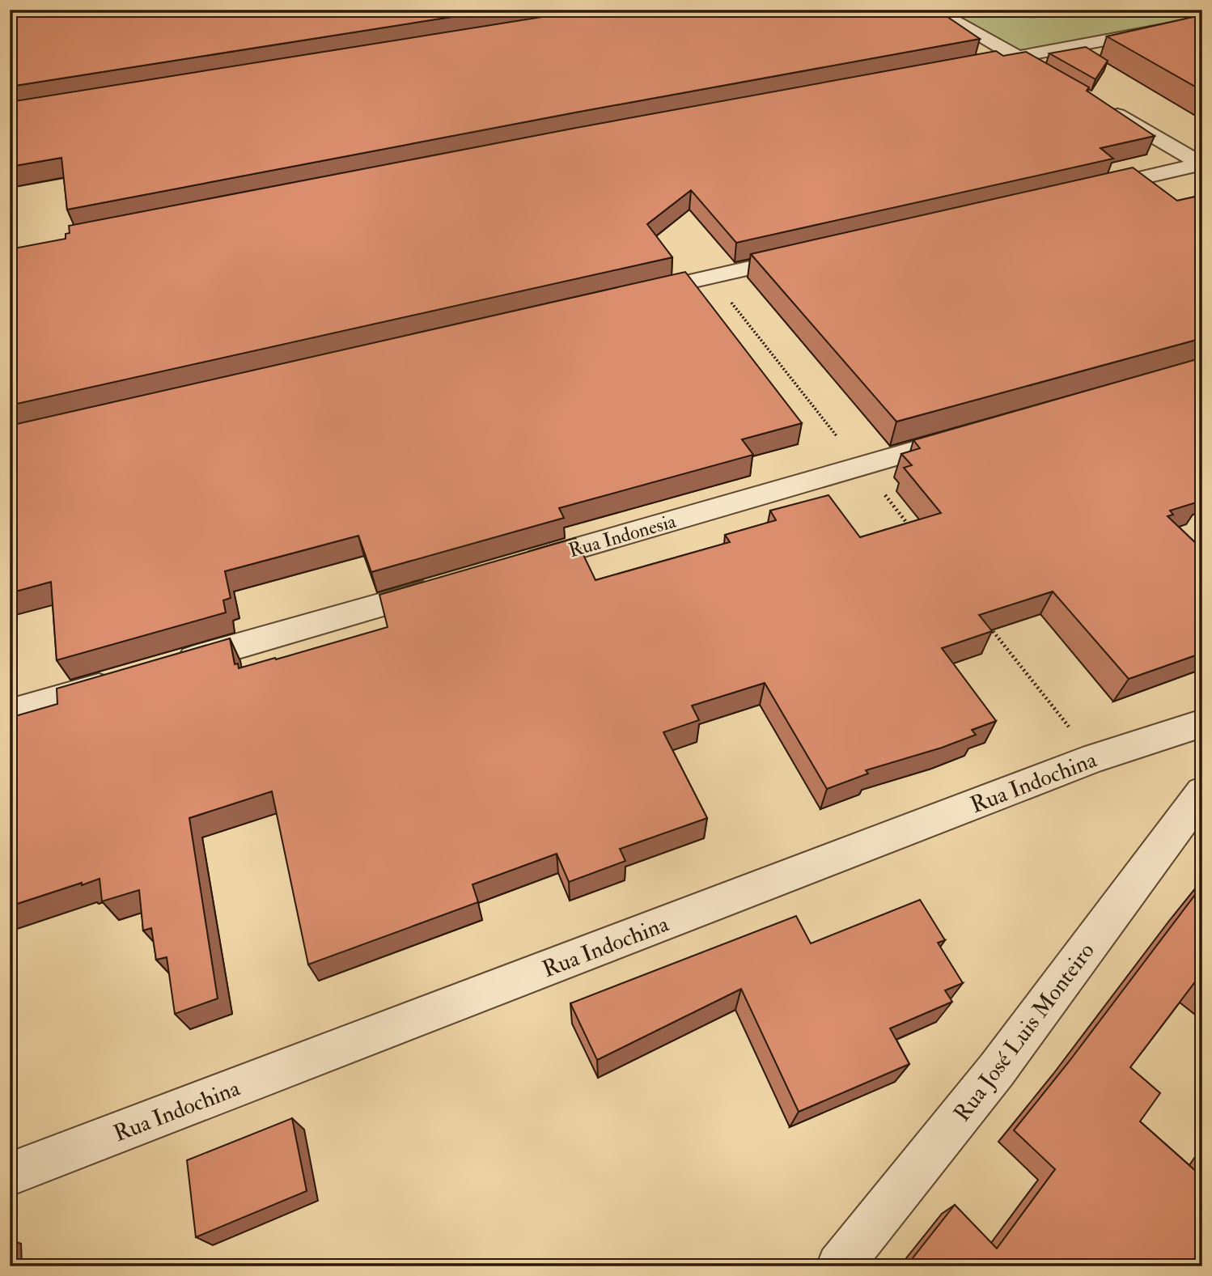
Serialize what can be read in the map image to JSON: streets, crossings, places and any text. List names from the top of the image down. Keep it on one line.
{"streets":{"street":["Rua Indonesia","Rua Indochina","Rua José Luis Monteiro"]}}
